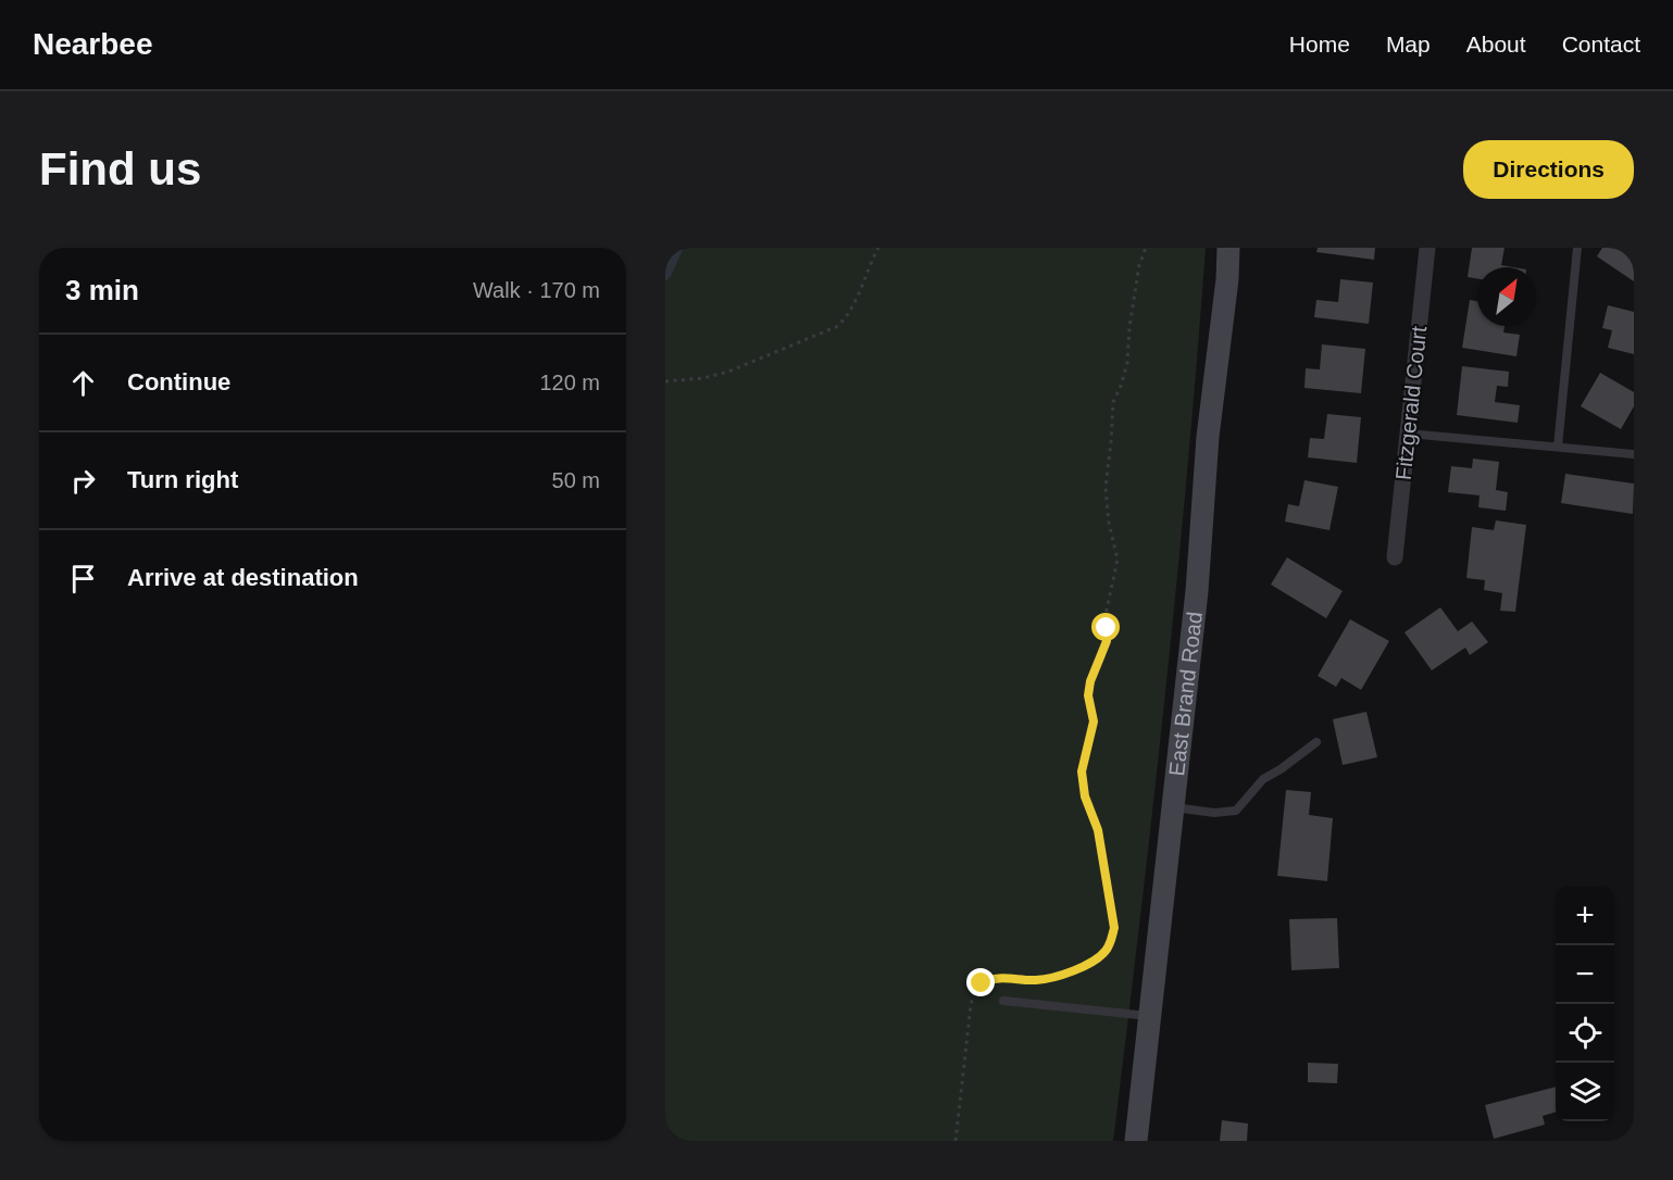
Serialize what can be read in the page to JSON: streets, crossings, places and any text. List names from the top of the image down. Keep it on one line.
{"streets":{"main road":["East Brand Road"],"street":["Fitzgerald Court"]},"north":"top right","page":{"header":"Nearbee","nav":["Home","Map","About","Contact"],"buttons":"Directions","title":"Find us","heading":["3 min","Walk · 170 m"],"list":[["Continue","120 m"],["Turn right","50 m"],"Arrive at destination"],"map_buttons":["+","−"]}}
